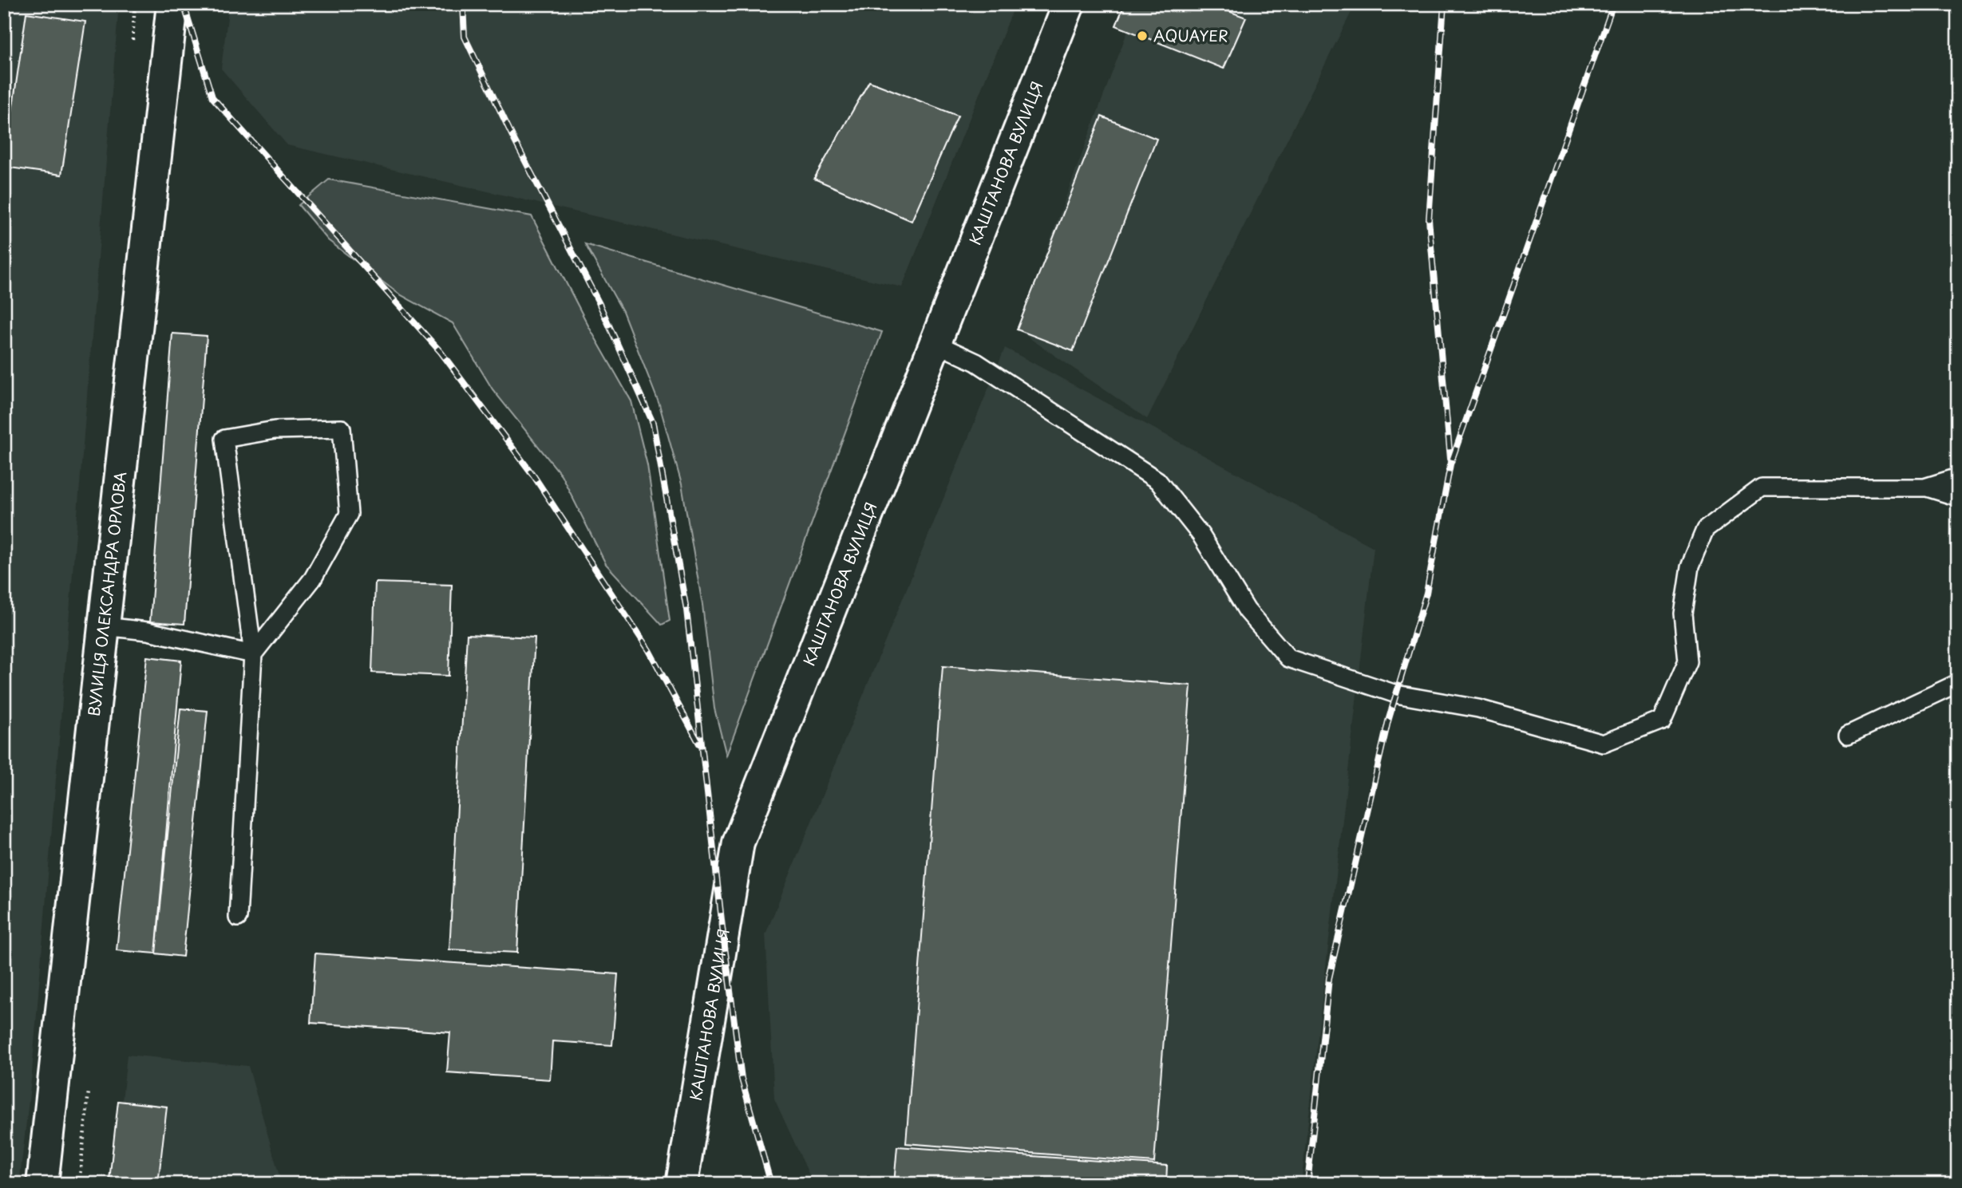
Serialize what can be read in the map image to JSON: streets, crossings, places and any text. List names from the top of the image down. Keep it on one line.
{"streets":{"street":["КАШТАНОВА ВУЛИЦЯ","ВУЛИЦЯ ОЛЕКСАНДРА ОРЛОВА"]},"places":["AQUAYER"]}
